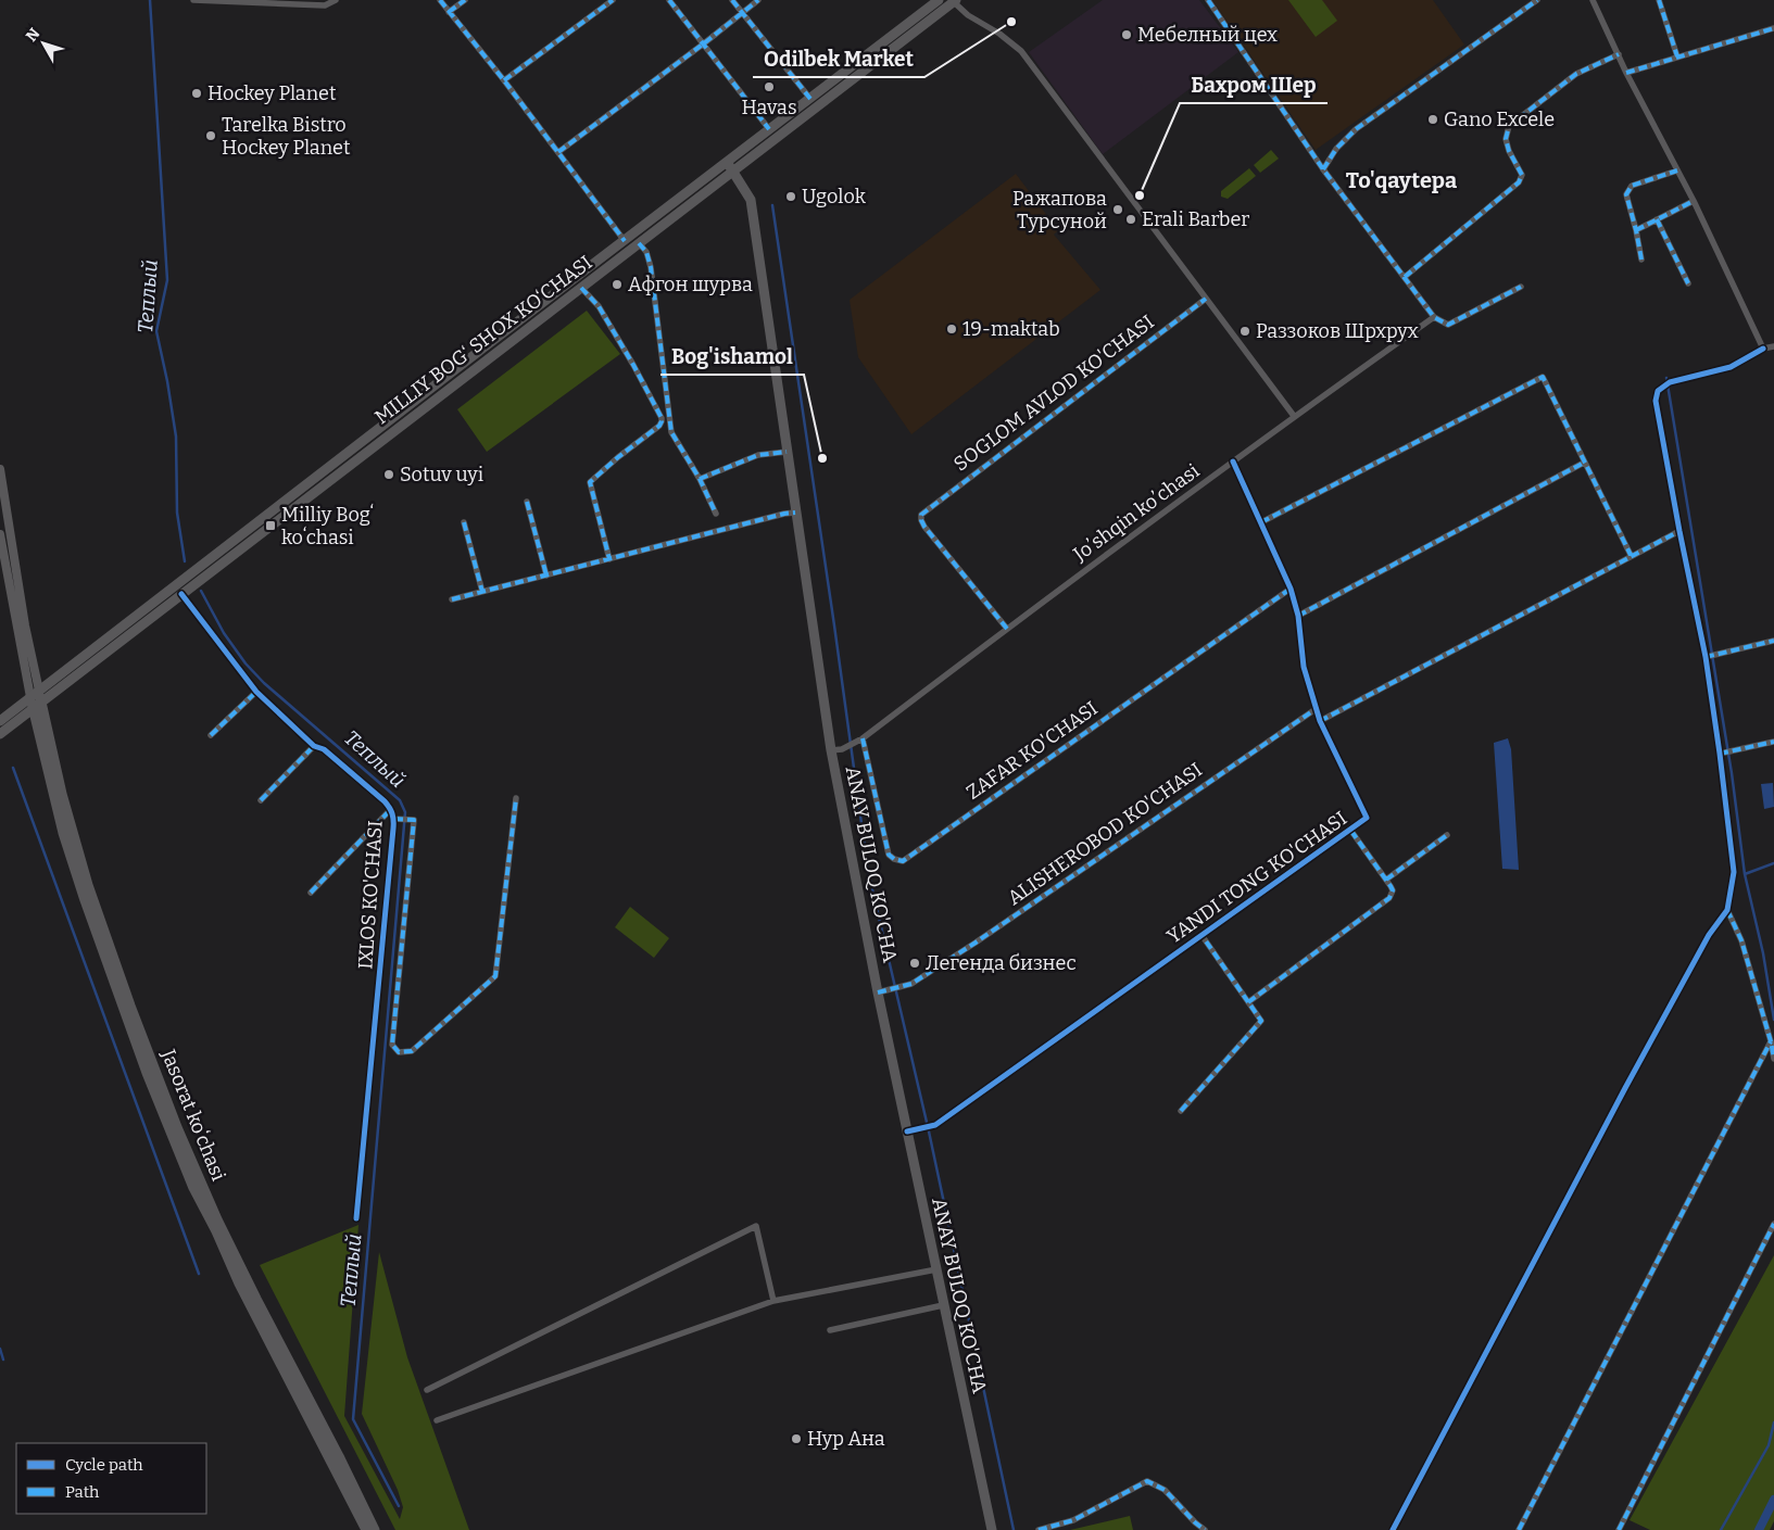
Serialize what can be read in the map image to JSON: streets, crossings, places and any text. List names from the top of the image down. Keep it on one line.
{"streets":{"main road":["MILLIY BOG‘ SHOX KO‘CHASI","ANAY BULOQ KO'CHA","Jasorat koʻchasi"],"street":["SOGLOM AVLOD KO'CHASI","Joʼshqin koʼchasi","ZAFAR KO'CHASI","ALISHEROBOD KO'CHASI","YANDI TONG KO'CHASI","IXLOS KO'CHASI"]},"crossings":[["MILLIY BOG‘ SHOX KO‘CHASI","ANAY BULOQ KO'CHA"],["MILLIY BOG‘ SHOX KO‘CHASI","IXLOS KO'CHASI"],["MILLIY BOG‘ SHOX KO‘CHASI","Jasorat koʻchasi"],["SOGLOM AVLOD KO'CHASI","Joʼshqin koʼchasi"],["Joʼshqin koʼchasi","ZAFAR KO'CHASI"],["Joʼshqin koʼchasi","ANAY BULOQ KO'CHA"],["Joʼshqin koʼchasi","YANDI TONG KO'CHASI"],["ZAFAR KO'CHASI","YANDI TONG KO'CHASI"],["ALISHEROBOD KO'CHASI","ANAY BULOQ KO'CHA"],["ALISHEROBOD KO'CHASI","YANDI TONG KO'CHASI"],["ANAY BULOQ KO'CHA","YANDI TONG KO'CHASI"]],"districts":["To'qaytepa"],"water":["Теплый"],"places":{"other":["Odilbek Market","Мебелный цех","Havas","Hockey Planet","Gano Excele","Tarelka Bistro Hockey Planet","Бахром Шер","Ugolok","Ражапова Турсуной","Erali Barber","Афгон шурва","19-maktab","Раззоков Шрхрух","Bog'ishamol","Sotuv uyi","Легенда бизнес","Нур Ана"],"transit":["Milliy Bogʻ koʻchasi"]},"legend":["Cycle path","Path"],"north":"top left"}
